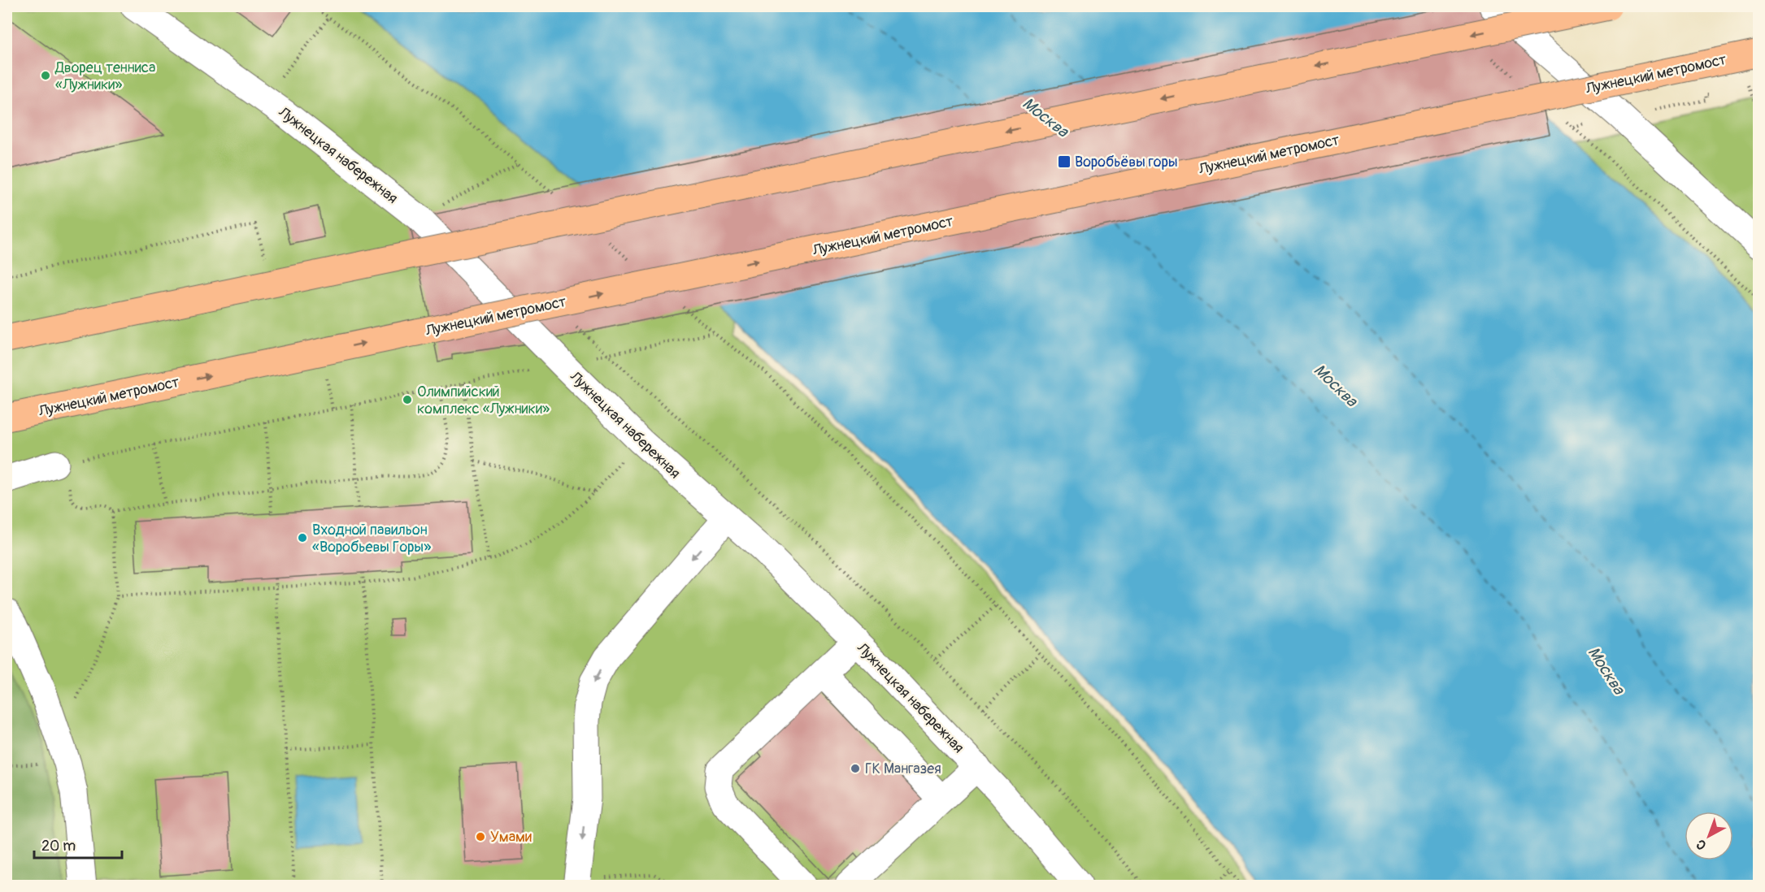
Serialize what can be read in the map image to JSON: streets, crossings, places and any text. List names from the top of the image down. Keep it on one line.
{"streets":{"main road":["Лужнецкий метромост"],"street":["Лужнецкая набережная"]},"water":["Москва"],"places":{"other":["Дворец тенниса «Лужники»","Олимпийский комплекс «Лужники»","Входной павильон «Воробьевы Горы»","ГК Мангазея","Умами"],"transit":["Воробьёвы горы"]},"scale_bar":"20 m","north":"bottom left"}
